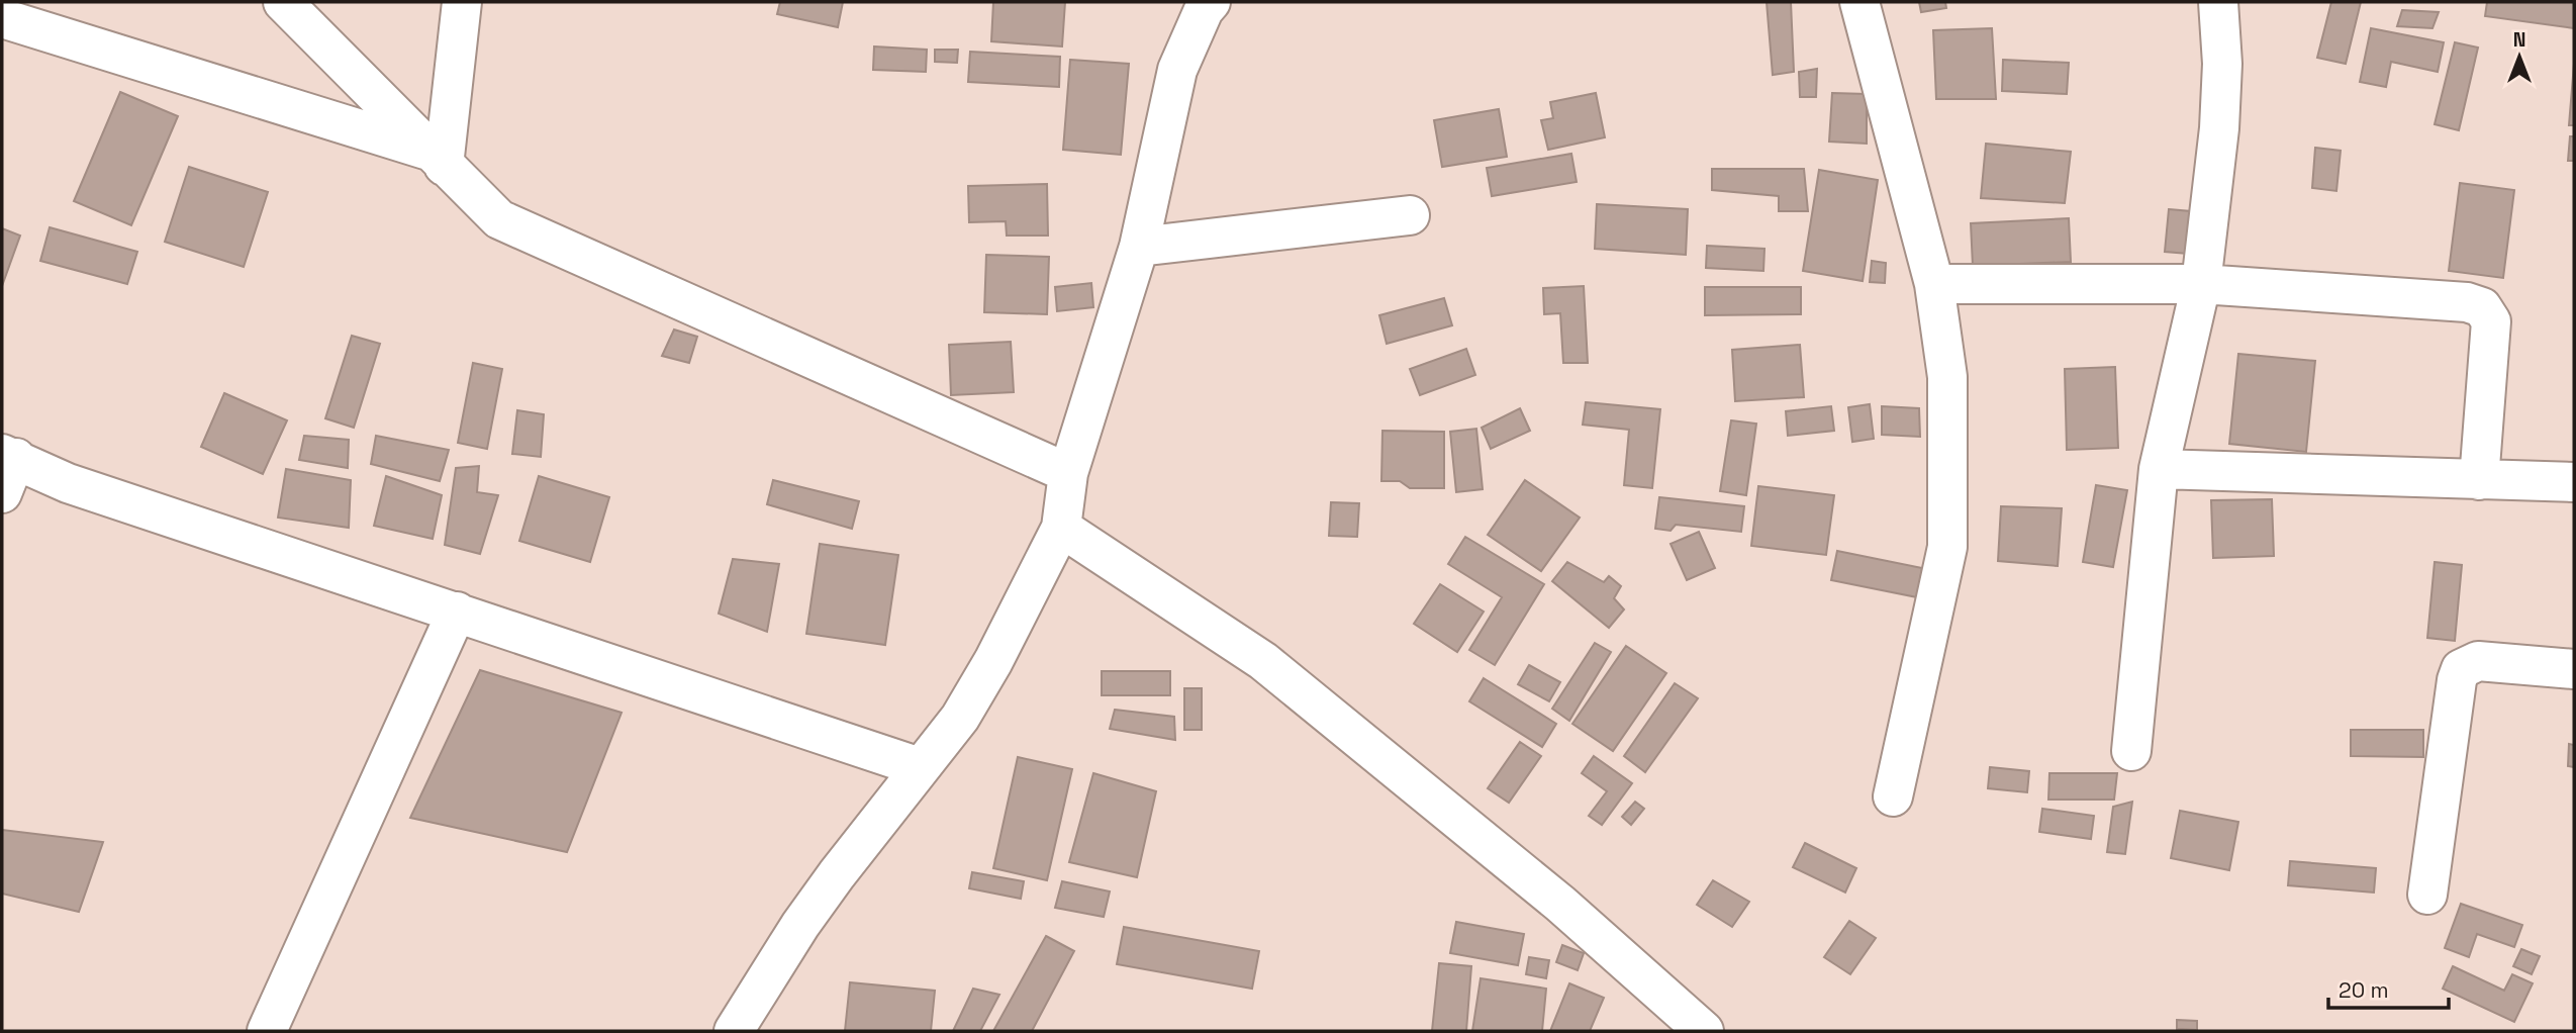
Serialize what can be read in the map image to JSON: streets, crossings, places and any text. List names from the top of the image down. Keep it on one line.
{"scale_bar":"20 m","north":"top"}
